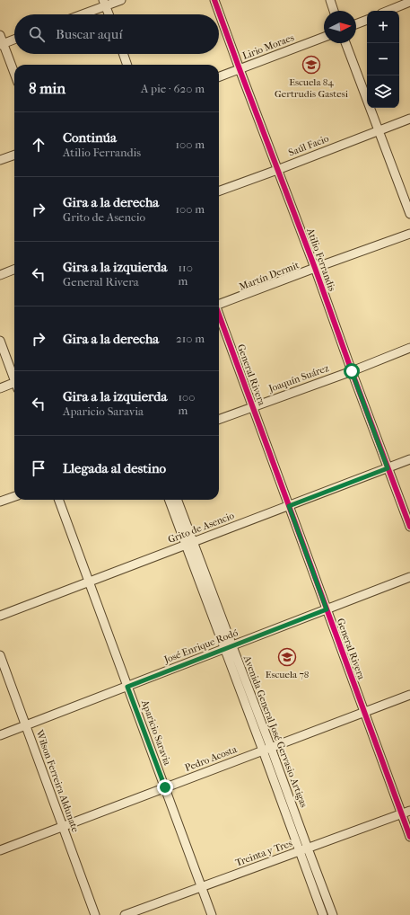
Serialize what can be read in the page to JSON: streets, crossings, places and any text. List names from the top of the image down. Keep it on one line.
{"streets":{"street":["Lirio Moraes","Saúl Facio","Atilio Ferrandis","Martín Dermit","General Rivera","Joaquín Suárez","Grito de Asencio","José Enrique Rodó","Avenida General José Gervasio Artigas","Aparicio Saravia","Pedro Acosta","Wilson Ferreira Aldunate","Treinta y Tres"]},"crossings":[["Lirio Moraes","Atilio Ferrandis"],["Saúl Facio","Atilio Ferrandis"],["Atilio Ferrandis","Martín Dermit"],["Atilio Ferrandis","Joaquín Suárez"],["Atilio Ferrandis","Grito de Asencio"],["General Rivera","Joaquín Suárez"],["General Rivera","Grito de Asencio"],["General Rivera","José Enrique Rodó"],["General Rivera","Pedro Acosta"],["General Rivera","Treinta y Tres"],["Grito de Asencio","Avenida General José Gervasio Artigas"],["Grito de Asencio","Aparicio Saravia"],["José Enrique Rodó","Avenida General José Gervasio Artigas"],["José Enrique Rodó","Aparicio Saravia"],["José Enrique Rodó","Wilson Ferreira Aldunate"],["Avenida General José Gervasio Artigas","Pedro Acosta"],["Avenida General José Gervasio Artigas","Treinta y Tres"],["Aparicio Saravia","Pedro Acosta"],["Aparicio Saravia","Treinta y Tres"],["Pedro Acosta","Wilson Ferreira Aldunate"]],"places":{"school or university":["Escuela 84 Gertrudis Gastesi","Escuela 78"]},"north":"right","page":{"map_buttons":["+","−"],"search":"Buscar aquí","heading":["8 min","A pie · 620 m"],"list":[["Continúa","Atilio Ferrandis","100 m"],["Gira a la derecha","Grito de Asencio","100 m"],["Gira a la izquierda","General Rivera","110 m"],["Gira a la derecha","210 m"],["Gira a la izquierda","Aparicio Saravia","100 m"],"Llegada al destino"]}}
